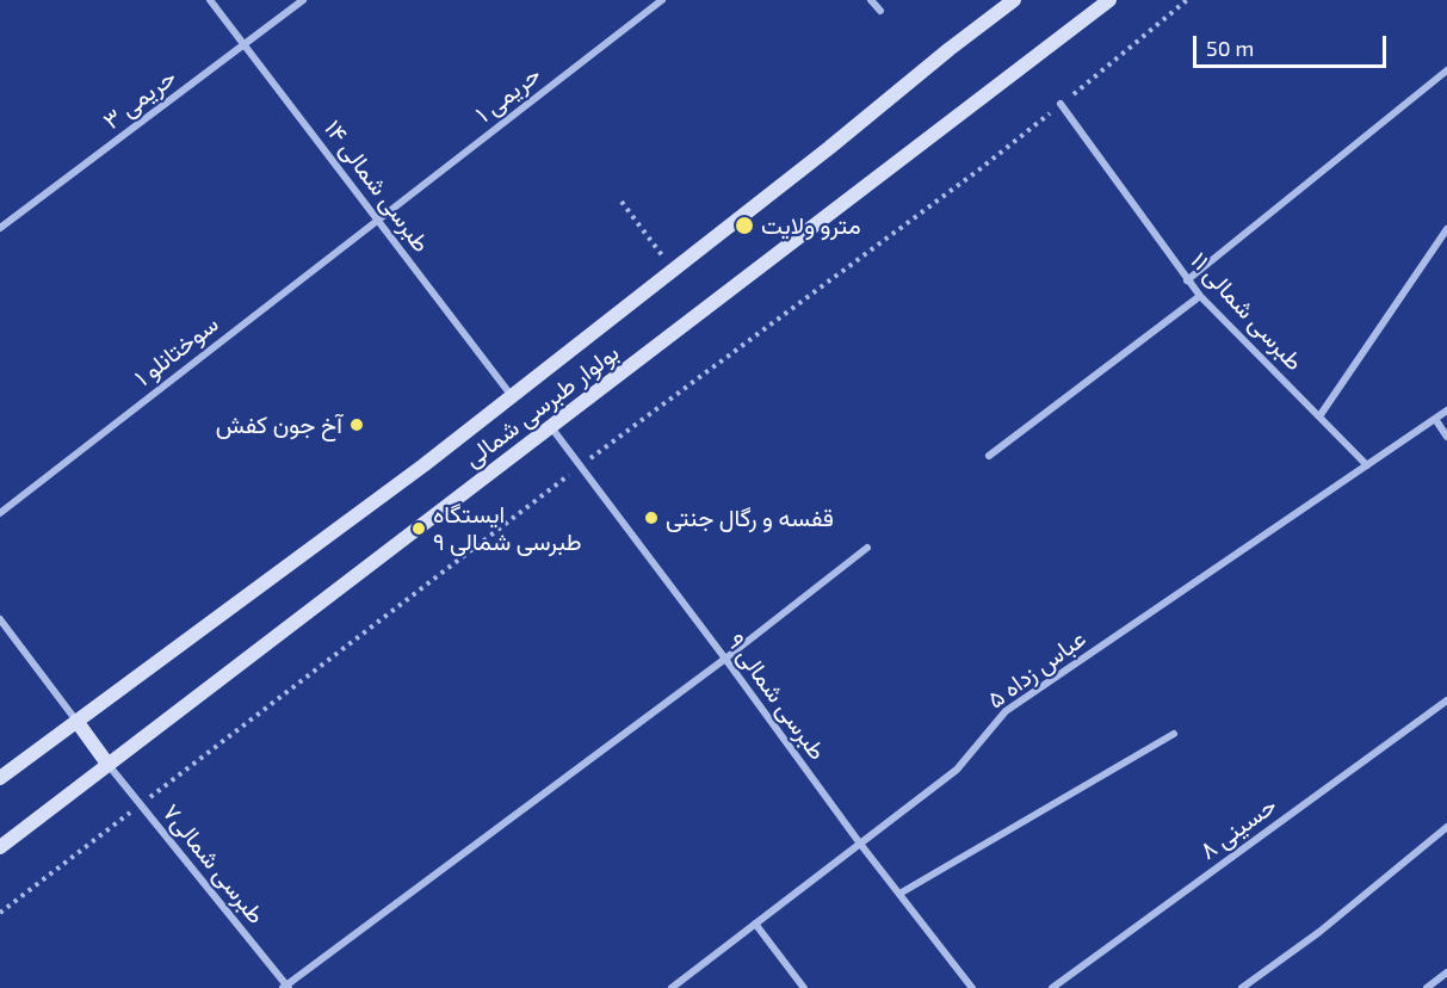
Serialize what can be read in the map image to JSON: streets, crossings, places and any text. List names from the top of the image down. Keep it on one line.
{"streets":{"main road":["بولوار طبرسی شمالی"],"street":["حریمی ۱","حریمی ۳","طبرسی شمالی ۱۴","طبرسی شمالی ۱۱","سوختانلو ۱","عباس زداه ۵","طبرسی شمالی ۹","حسینی ۸","طبرسی شمالی۷"]},"crossings":[["حریمی ۱","طبرسی شمالی ۱۴"],["حریمی ۱","سوختانلو ۱"],["حریمی ۳","طبرسی شمالی ۱۴"],["طبرسی شمالی ۱۴","سوختانلو ۱"],["طبرسی شمالی ۱۴","بولوار طبرسی شمالی"],["طبرسی شمالی ۱۱","عباس زداه ۵"],["بولوار طبرسی شمالی","طبرسی شمالی ۹"],["بولوار طبرسی شمالی","طبرسی شمالی۷"],["عباس زداه ۵","طبرسی شمالی ۹"]],"places":["مترو ولایت","آخ جون کفش","قفسه و رگال جنتی","ایستگاه طبرسی شمالی ۹"],"scale_bar":"50 m"}
